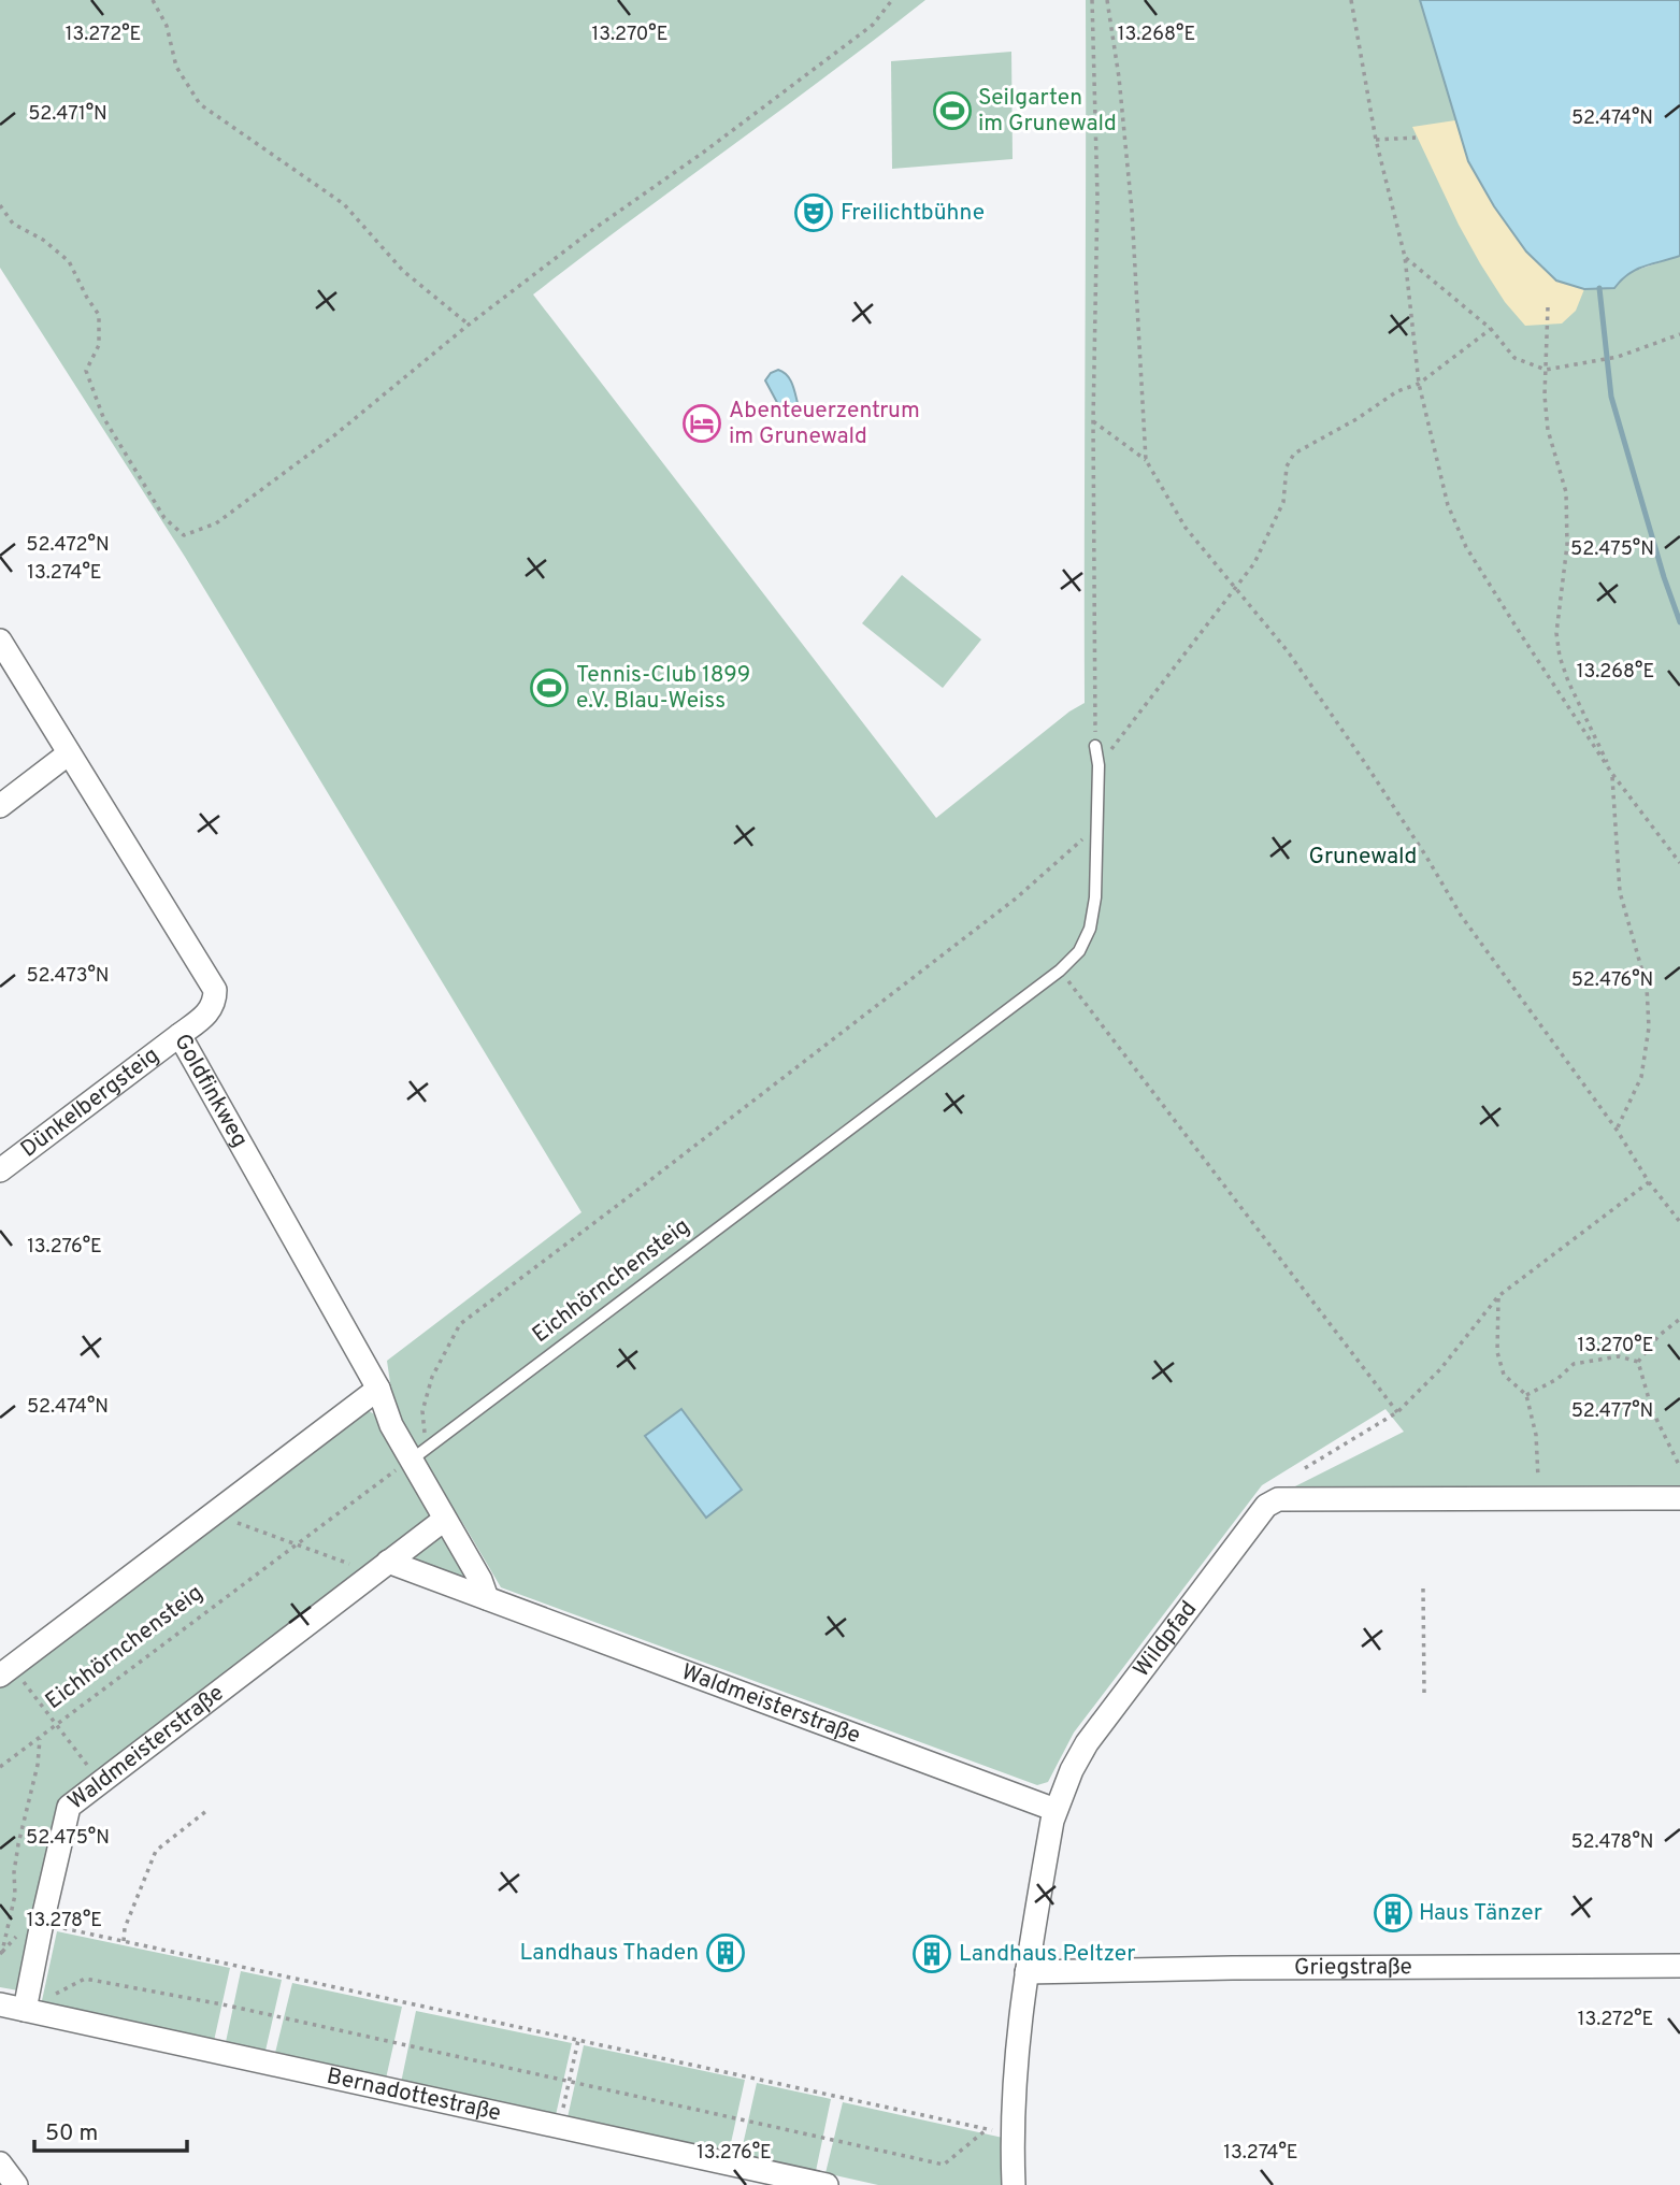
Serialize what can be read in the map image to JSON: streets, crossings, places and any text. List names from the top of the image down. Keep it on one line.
{"streets":{"street":["Goldfinkweg","Dünkelbergsteig","Wildpfad","Waldmeisterstraße","Griegstraße","Bernadottestraße"],"lane":["Eichhörnchensteig"]},"crossings":[["Goldfinkweg","Dünkelbergsteig"],["Goldfinkweg","Eichhörnchensteig"],["Goldfinkweg","Waldmeisterstraße"],["Wildpfad","Waldmeisterstraße"],["Wildpfad","Griegstraße"],["Waldmeisterstraße","Bernadottestraße"]],"parks":["Grunewald"],"places":{"sports":["Seilgarten im Grunewald","Tennis-Club 1899 e.V. Blau-Weiss"],"theatre":["Freilichtbühne"],"hotel":["Abenteuerzentrum im Grunewald"],"building":["Haus Tänzer","Landhaus Thaden","Landhaus Peltzer"]},"scale_bar":"50 m","coordinates":["13.272°E","13.270°E","13.268°E","52.471°N","52.474°N","52.472°N","52.475°N","13.274°E","52.473°N","52.476°N","13.276°E","52.477°N","52.478°N","13.278°E"]}
